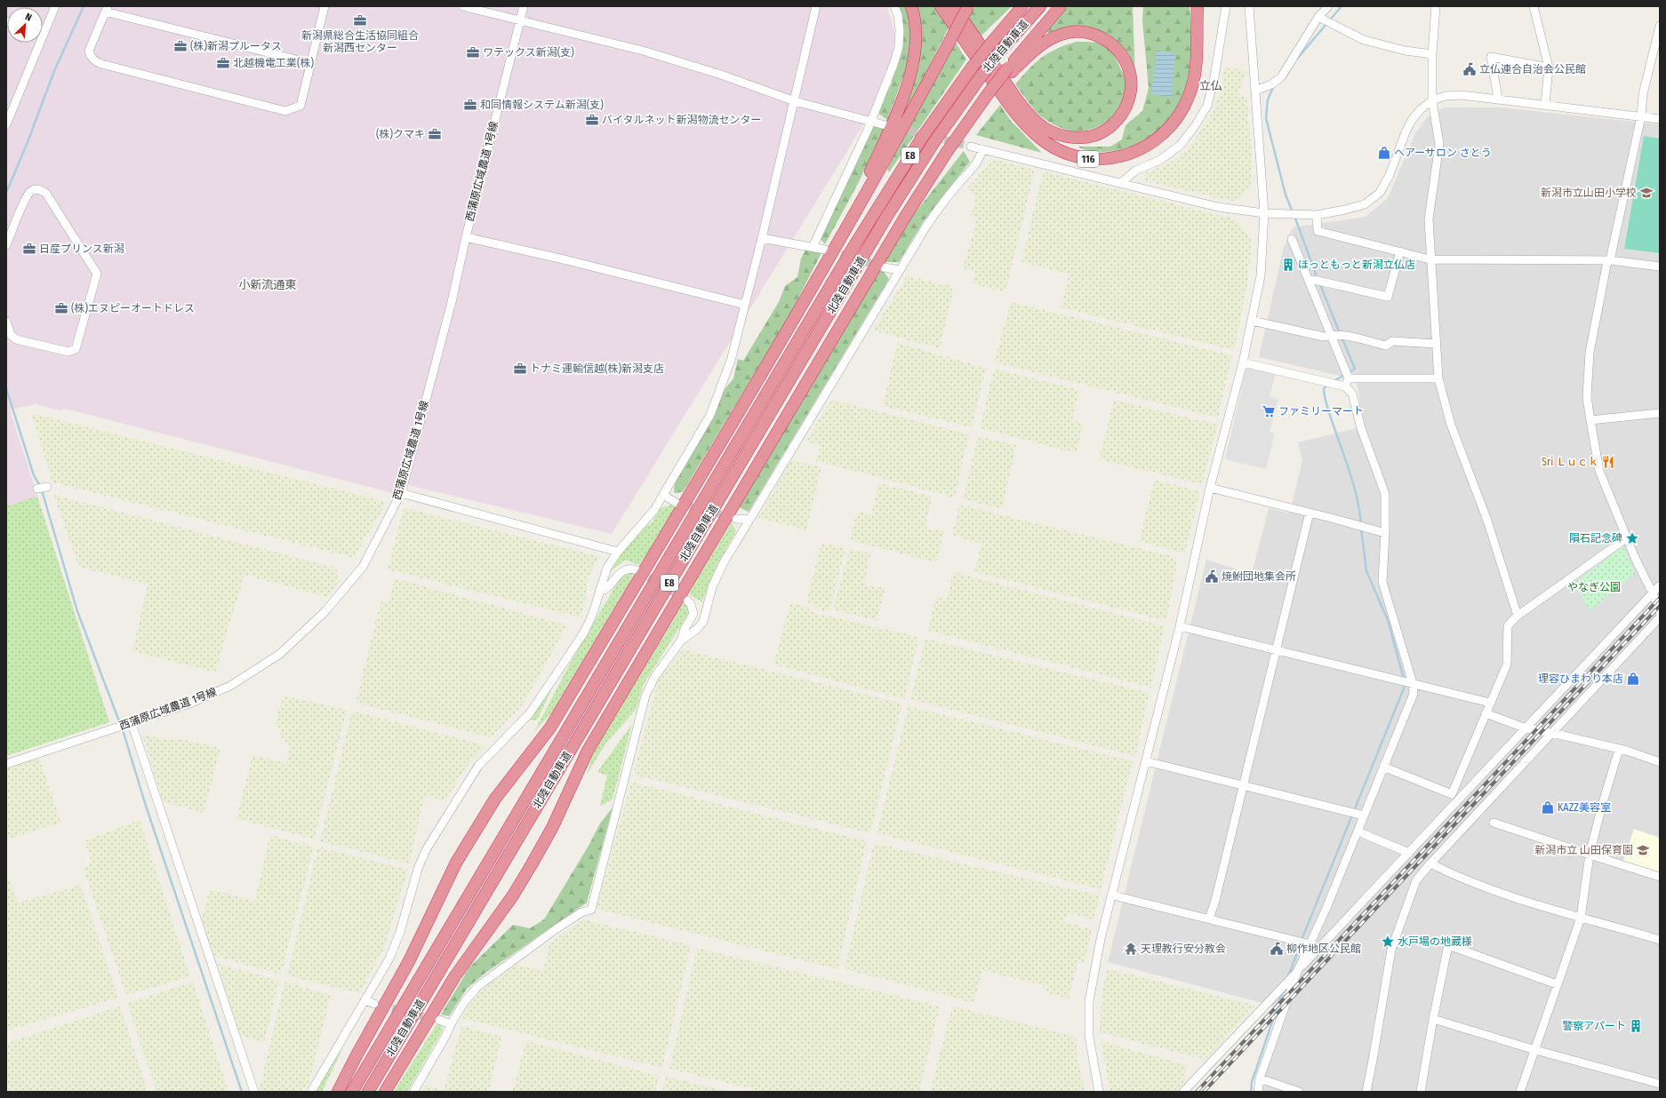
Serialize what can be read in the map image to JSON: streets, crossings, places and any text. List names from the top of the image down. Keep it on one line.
{"streets":{"highway":["北陸自動車道","E8","116"],"street":["西蒲原広域農道 1号線"]},"districts":["立仏","小新流通東"],"parks":["やなぎ公園"],"places":{"office":["新潟県総合生活協同組合 新潟西センター","(株)新潟プルータス","ワテックス新潟(支)","北越機電工業(株)","和同情報システム新潟(支)","バイタルネット新潟物流センター","(株)クマキ","日産プリンス新潟","(株)エヌピーオートドレス","トナミ運輸信越(株)新潟支店"],"public building":["立仏連合自治会公民館","焼鮒団地集会所","柳作地区公民館"],"shop":["ヘアーサロン さとう","理容ひまわり本店","KAZZ美容室"],"school or university":["新潟市立山田小学校","新潟市立 山田保育園"],"building":["ほっともっと新潟立仏店","警察アパート"],"supermarket":["ファミリーマート"],"restaurant":["Sri Ｌｕｃｋ"],"place":["隕石記念碑","水戸場の地蔵様"],"temple":["天理教行安分教会"]},"north":"top right"}
